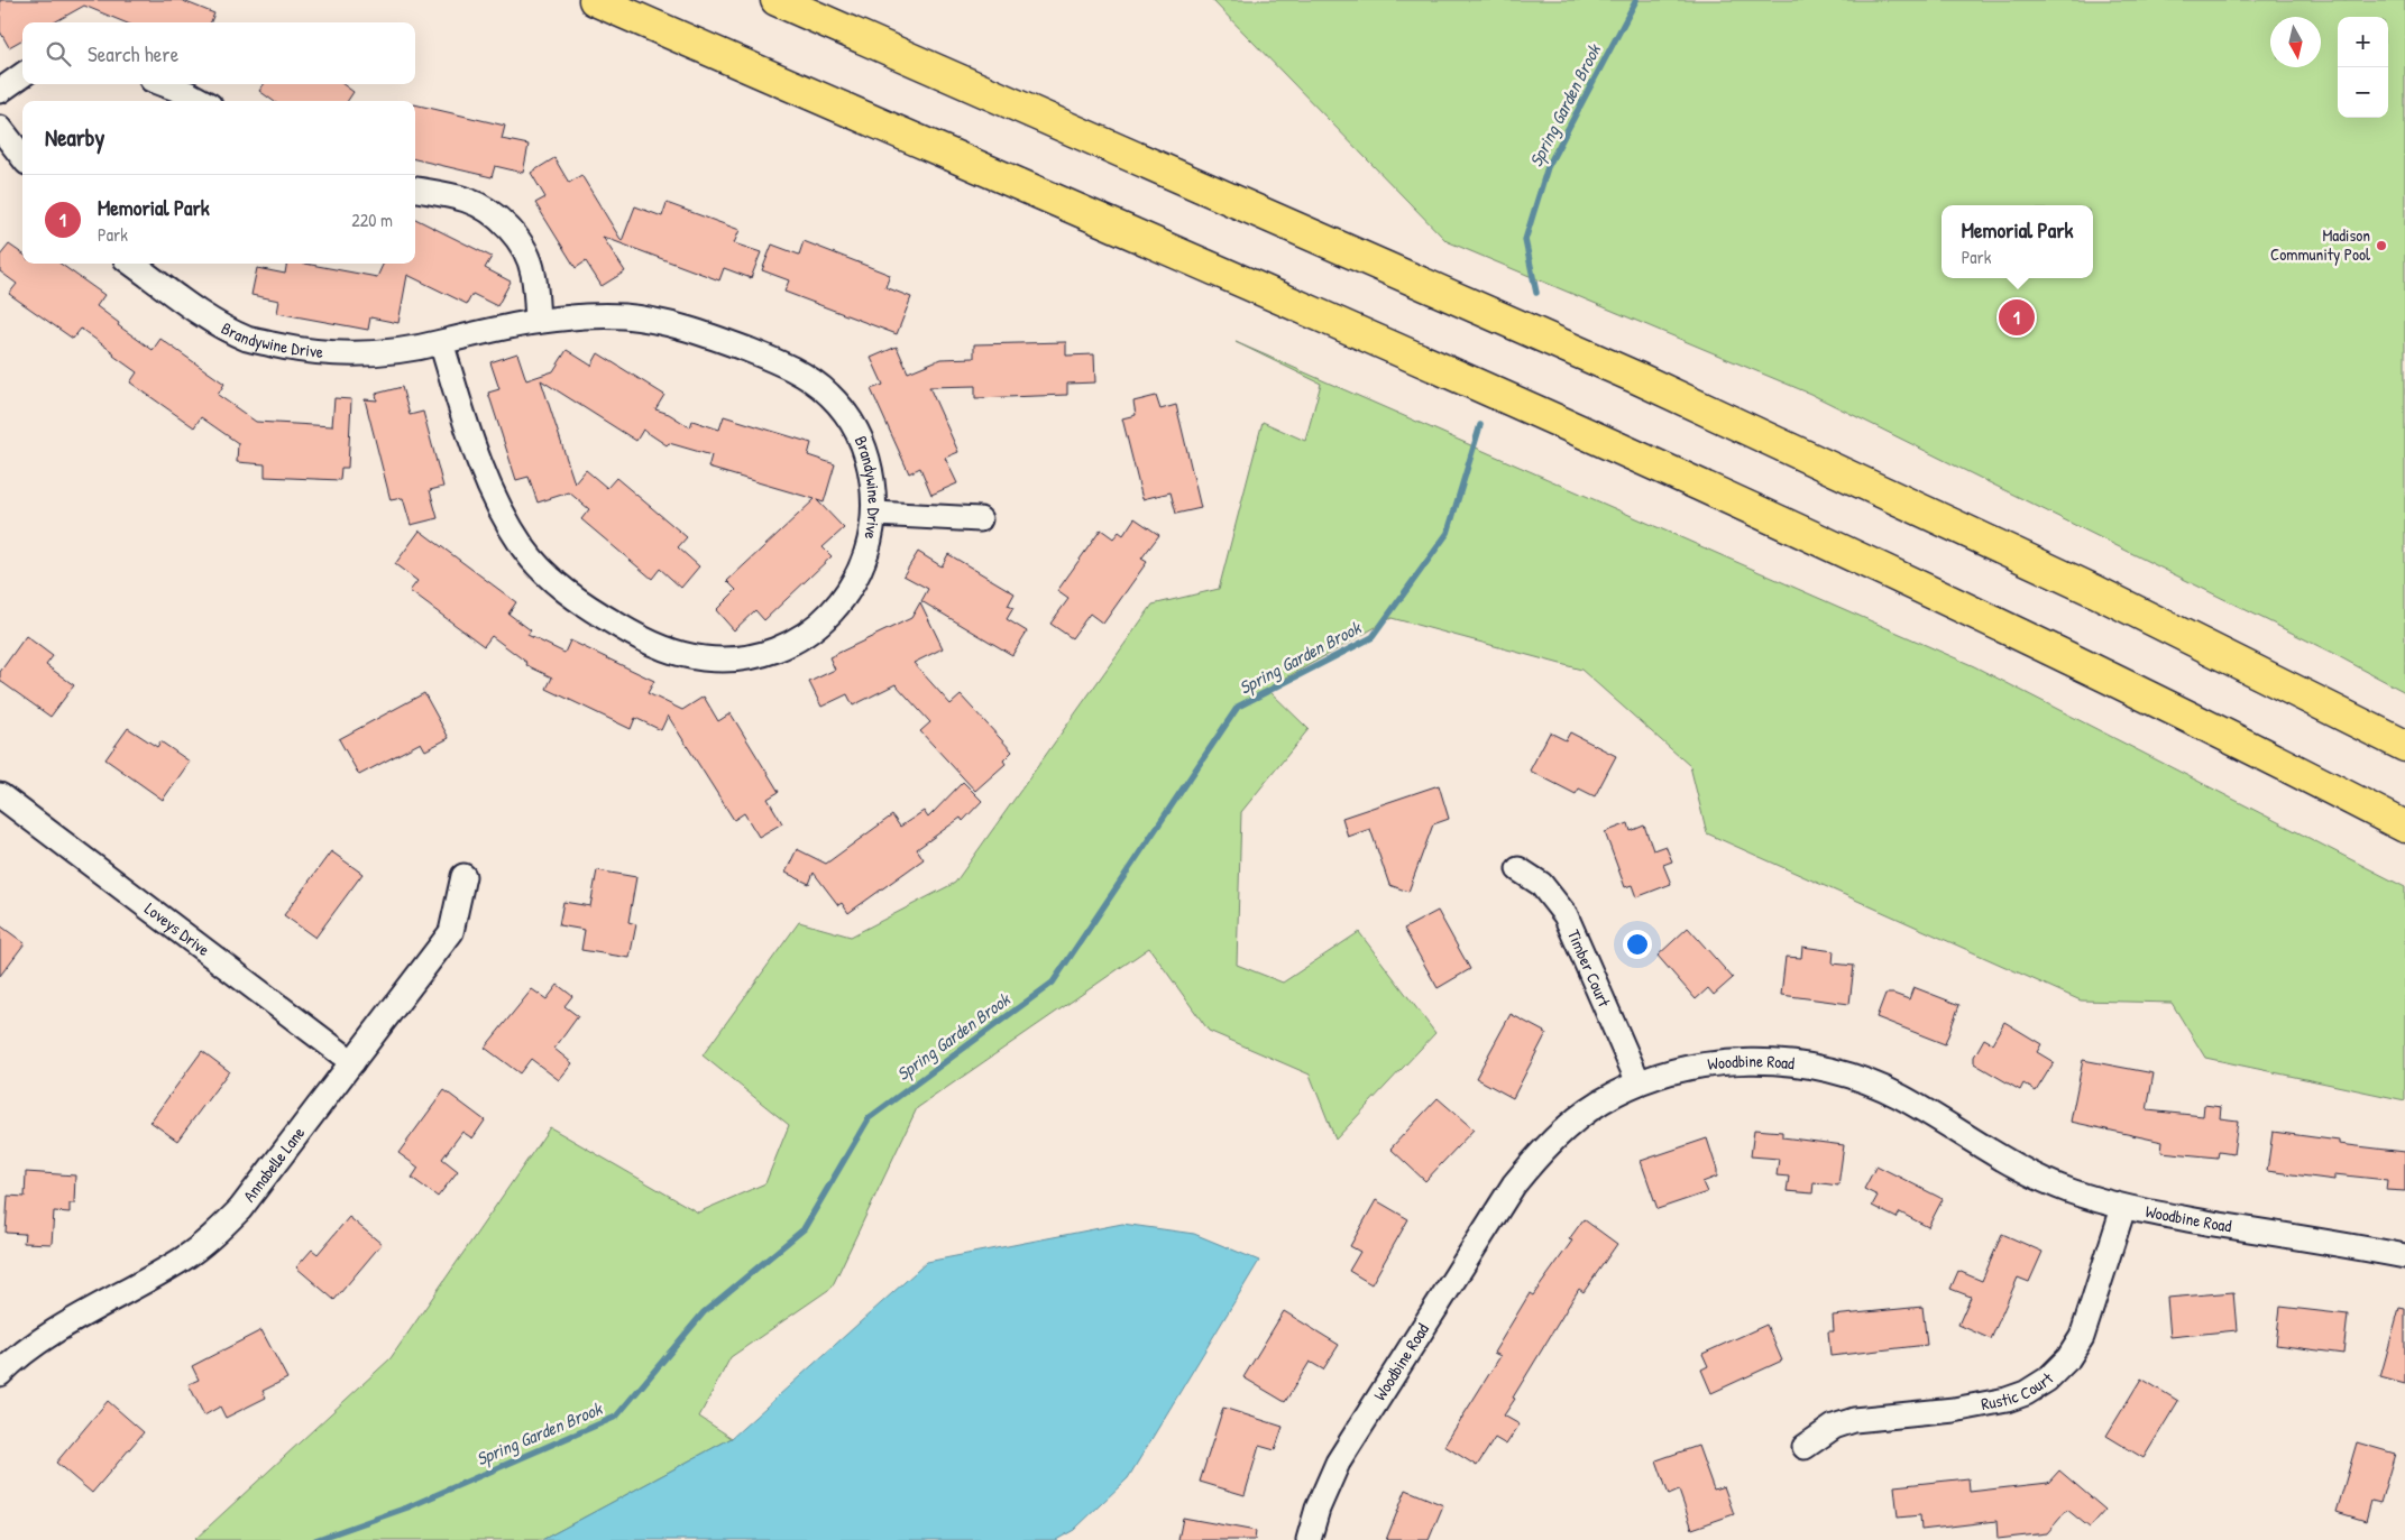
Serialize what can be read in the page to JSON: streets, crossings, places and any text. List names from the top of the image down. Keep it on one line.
{"streets":{"street":["Brandywine Drive","Loveys Drive","Timber Court","Woodbine Road","Annabelle Lane","Rustic Court"]},"crossings":[["Loveys Drive","Annabelle Lane"],["Timber Court","Woodbine Road"],["Woodbine Road","Rustic Court"]],"water":["Spring Garden Brook"],"places":["Madison Community Pool"],"north":"bottom","page":{"map_buttons":["+","−"],"search":"Search here","heading":"Nearby","list":[{"mark":"1","name":"Memorial Park","note":"Park","value":"220 m"}],"popup":["Memorial Park","Park"],"pins":"1"}}
